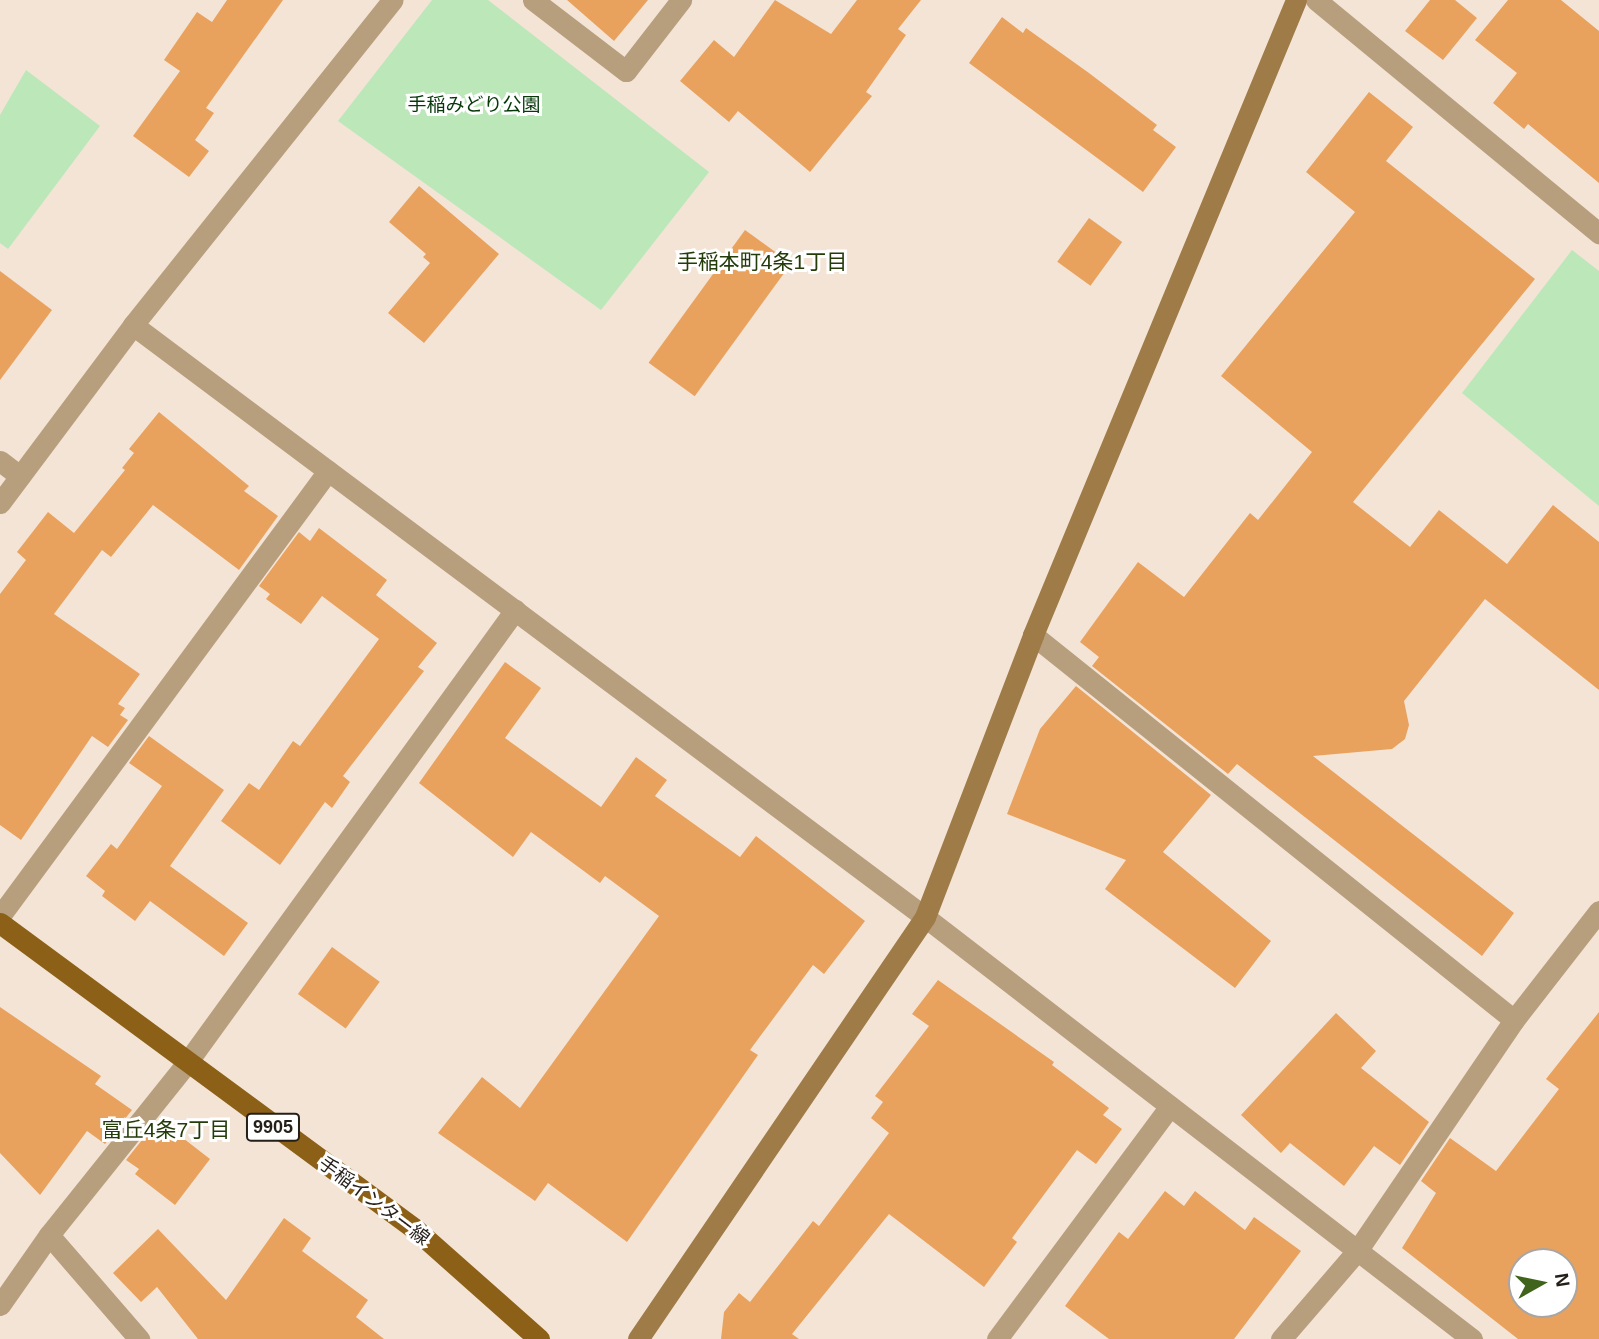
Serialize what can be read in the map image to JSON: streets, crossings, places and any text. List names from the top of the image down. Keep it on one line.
{"streets":{"main road":["9905","手稲インター線"]},"districts":["手稲本町4条1丁目","富丘4条7丁目"],"parks":["手稲みどり公園"],"north":"right"}
